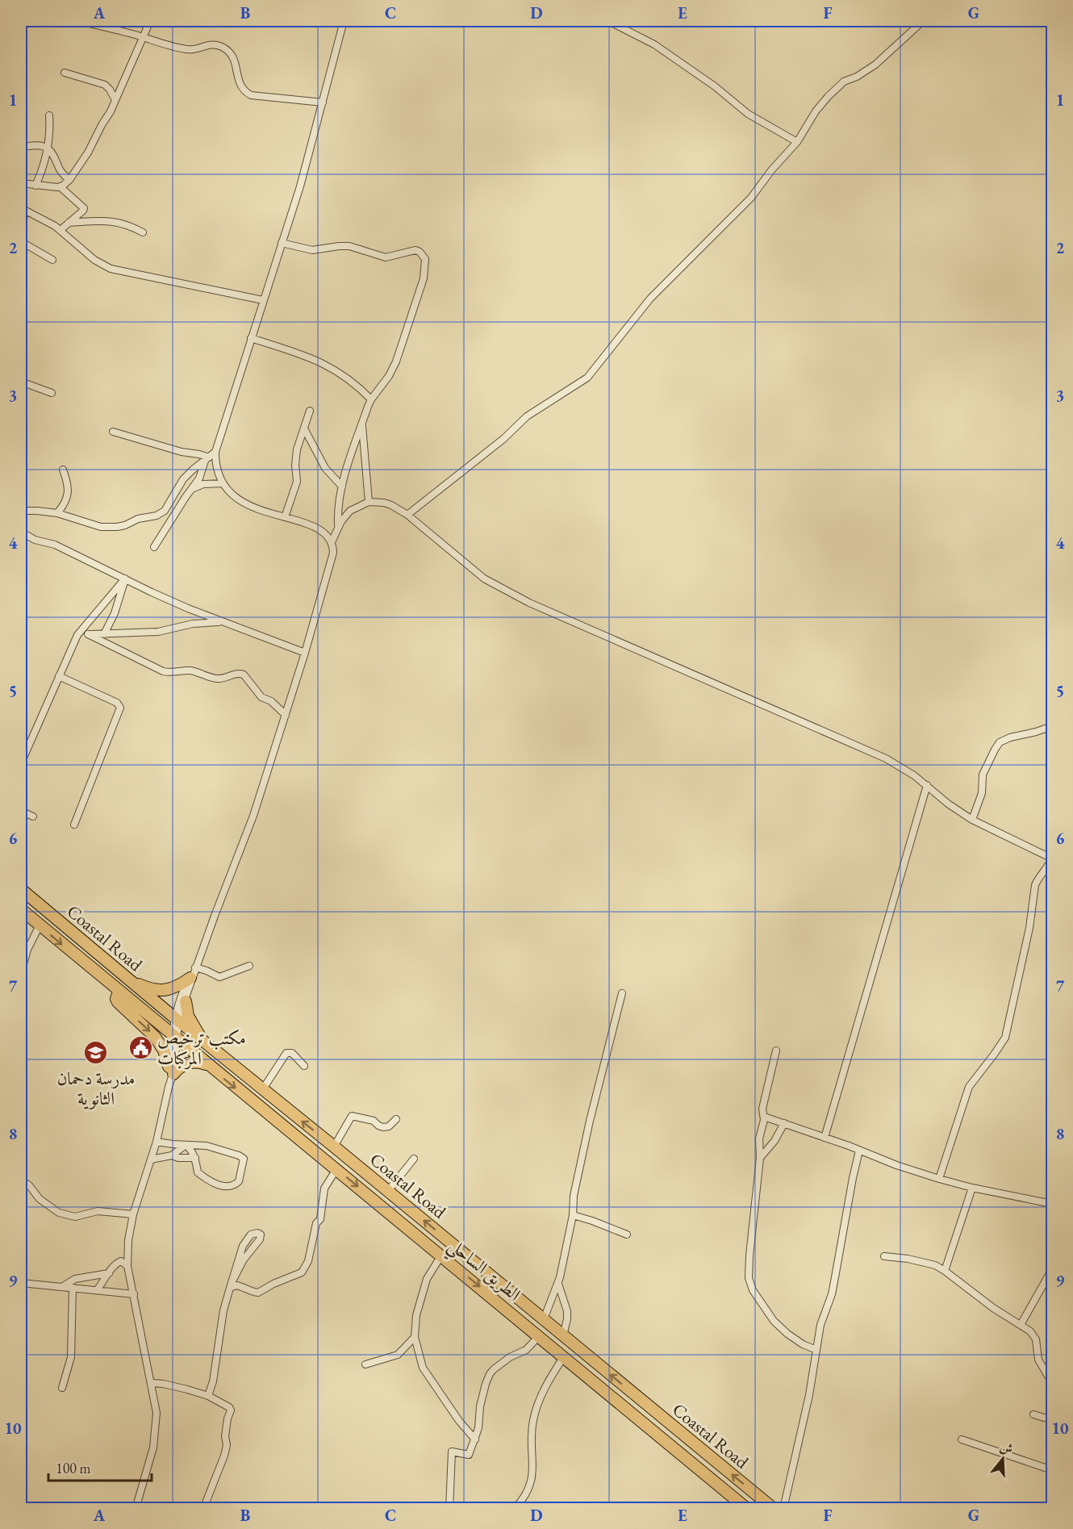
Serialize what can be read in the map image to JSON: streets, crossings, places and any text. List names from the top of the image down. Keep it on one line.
{"streets":{"highway":["Coastal Road","الطريق الساحلي"]},"one_way":["Coastal Road","الطريق الساحلي"],"places":{"public building":["مكتب ترخيص المركبات"],"school or university":["مدرسة دحمان الثانوية"]},"scale_bar":"100 m","north":"top","grid":{"columns":["A","B","C","D","E","F","G"],"rows":["1","2","3","4","5","6","7","8","9","10"]}}
